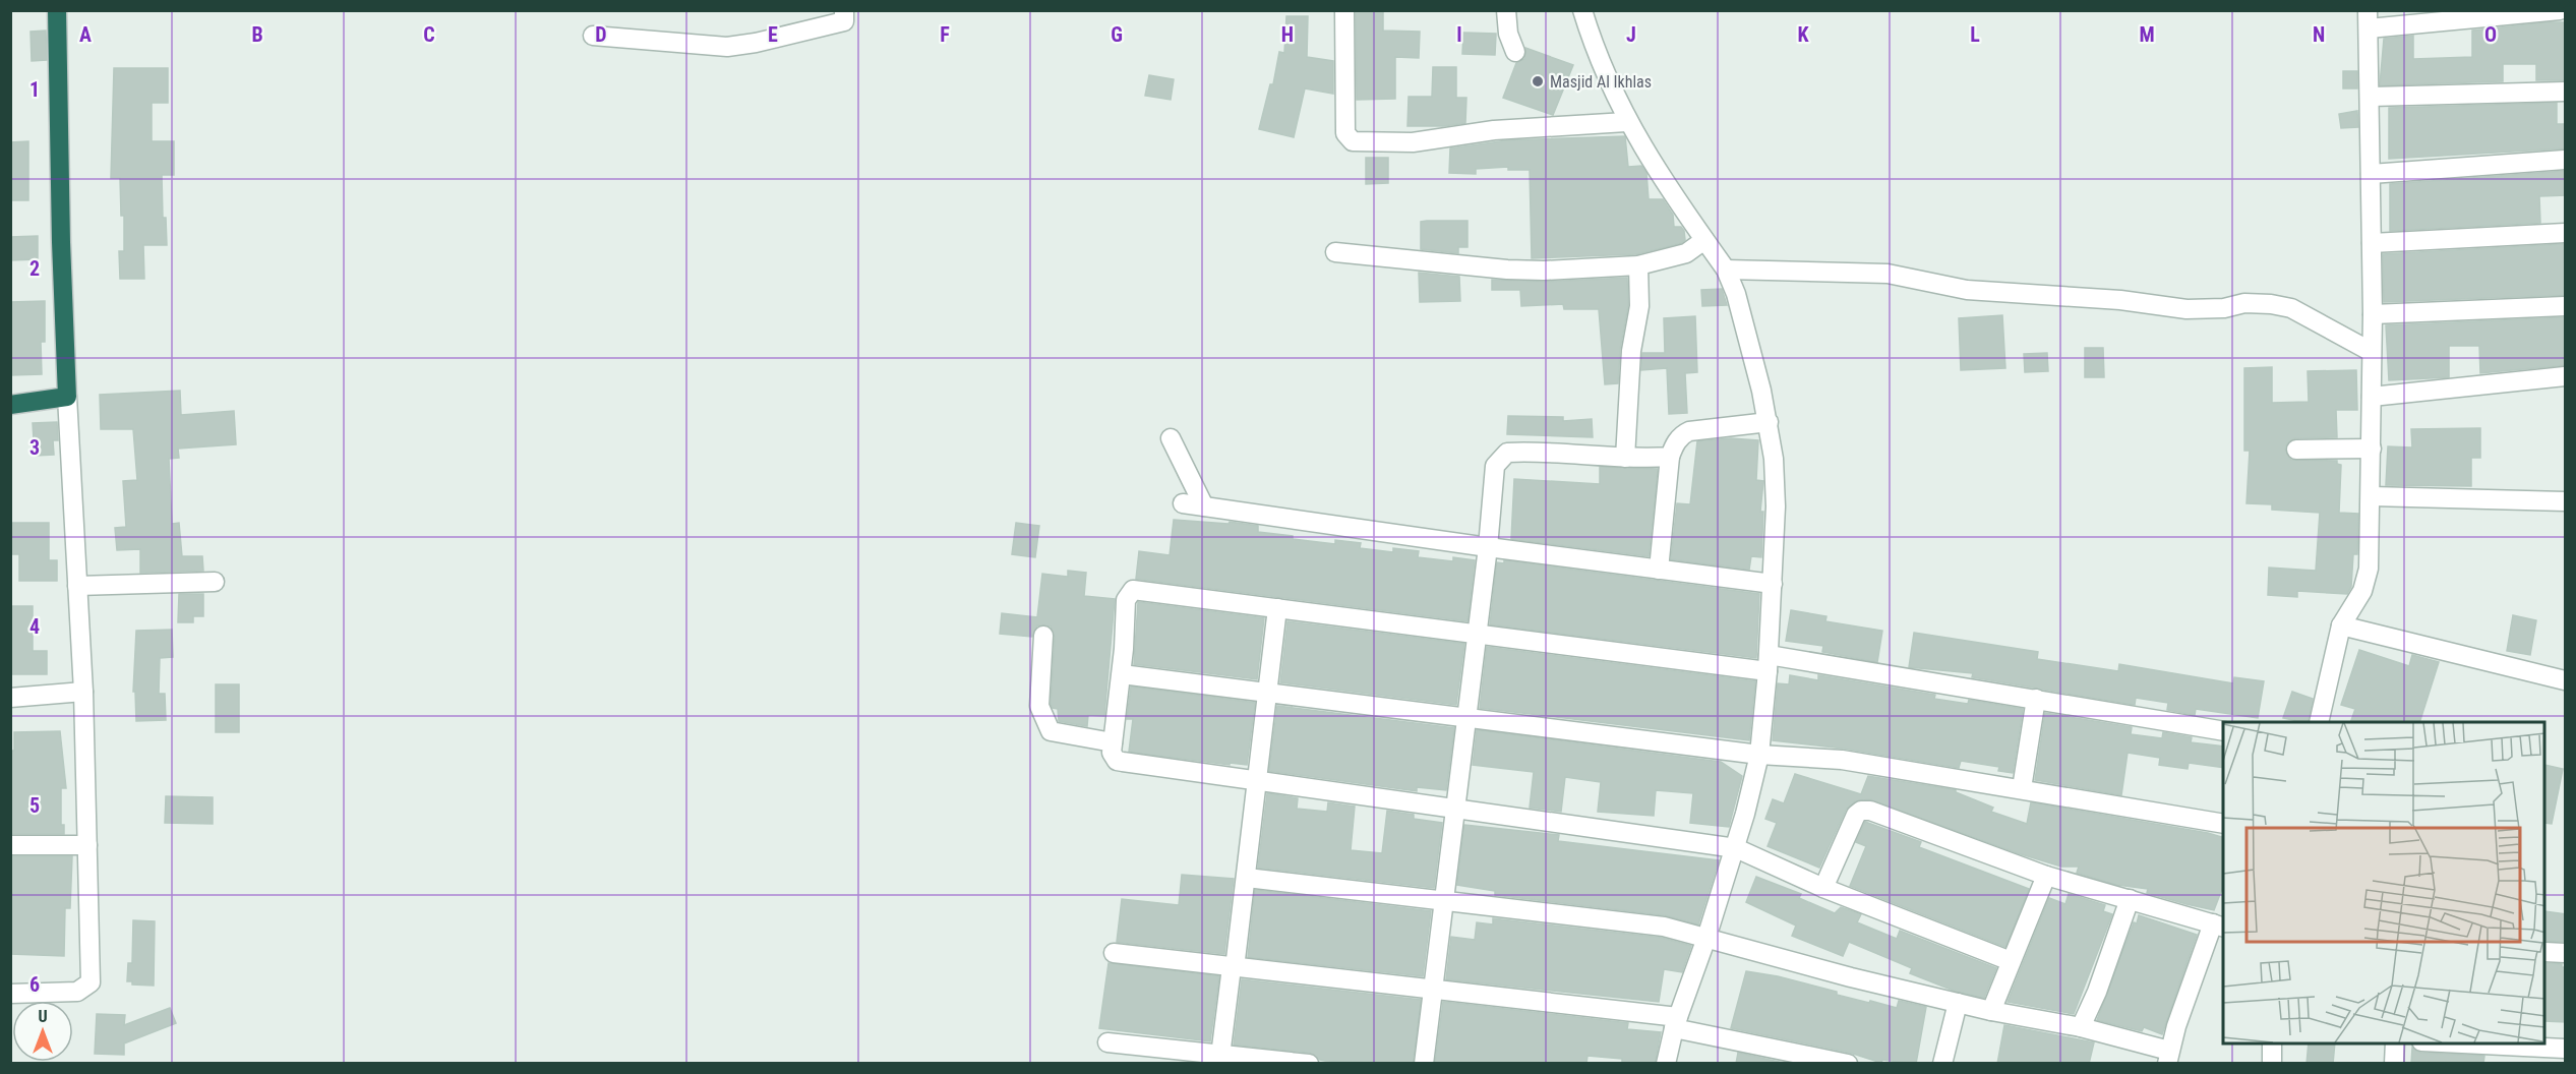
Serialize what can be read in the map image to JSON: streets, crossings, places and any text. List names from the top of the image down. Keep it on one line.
{"places":["Masjid Al Ikhlas"],"north":"top","grid":{"columns":["A","B","C","D","E","F","G","H","I","J","K","L","M","N","O"],"rows":["1","2","3","4","5","6"]}}
